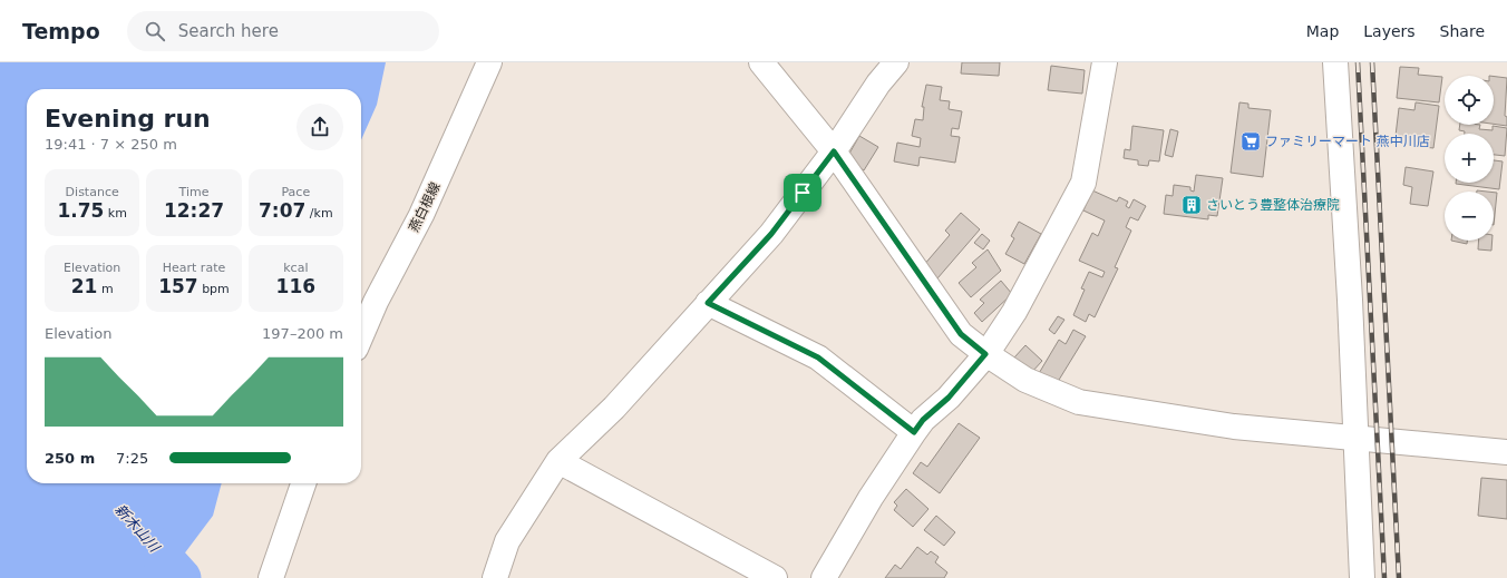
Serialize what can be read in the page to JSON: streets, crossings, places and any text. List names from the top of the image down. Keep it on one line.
{"streets":{"street":["燕白根線"]},"water":["新木山川"],"places":{"supermarket":["ファミリーマート 燕中川店"],"building":["さいとう豊整体治療院"]},"page":{"header":"Tempo","search":"Search here","nav":["Map","Layers","Share"],"map_buttons":["+","−"],"heading":["Evening run","19:41 · 7 × 250 m"],"stats":[["Distance","1.75 km"],["Time","12:27"],["Pace","7:07 /km"],["Elevation","21 m"],["Heart rate","157 bpm"],["kcal","116"]],"chart":["Elevation","197–200 m"],"list":[{"name":"250 m","note":"7:25"}]}}
